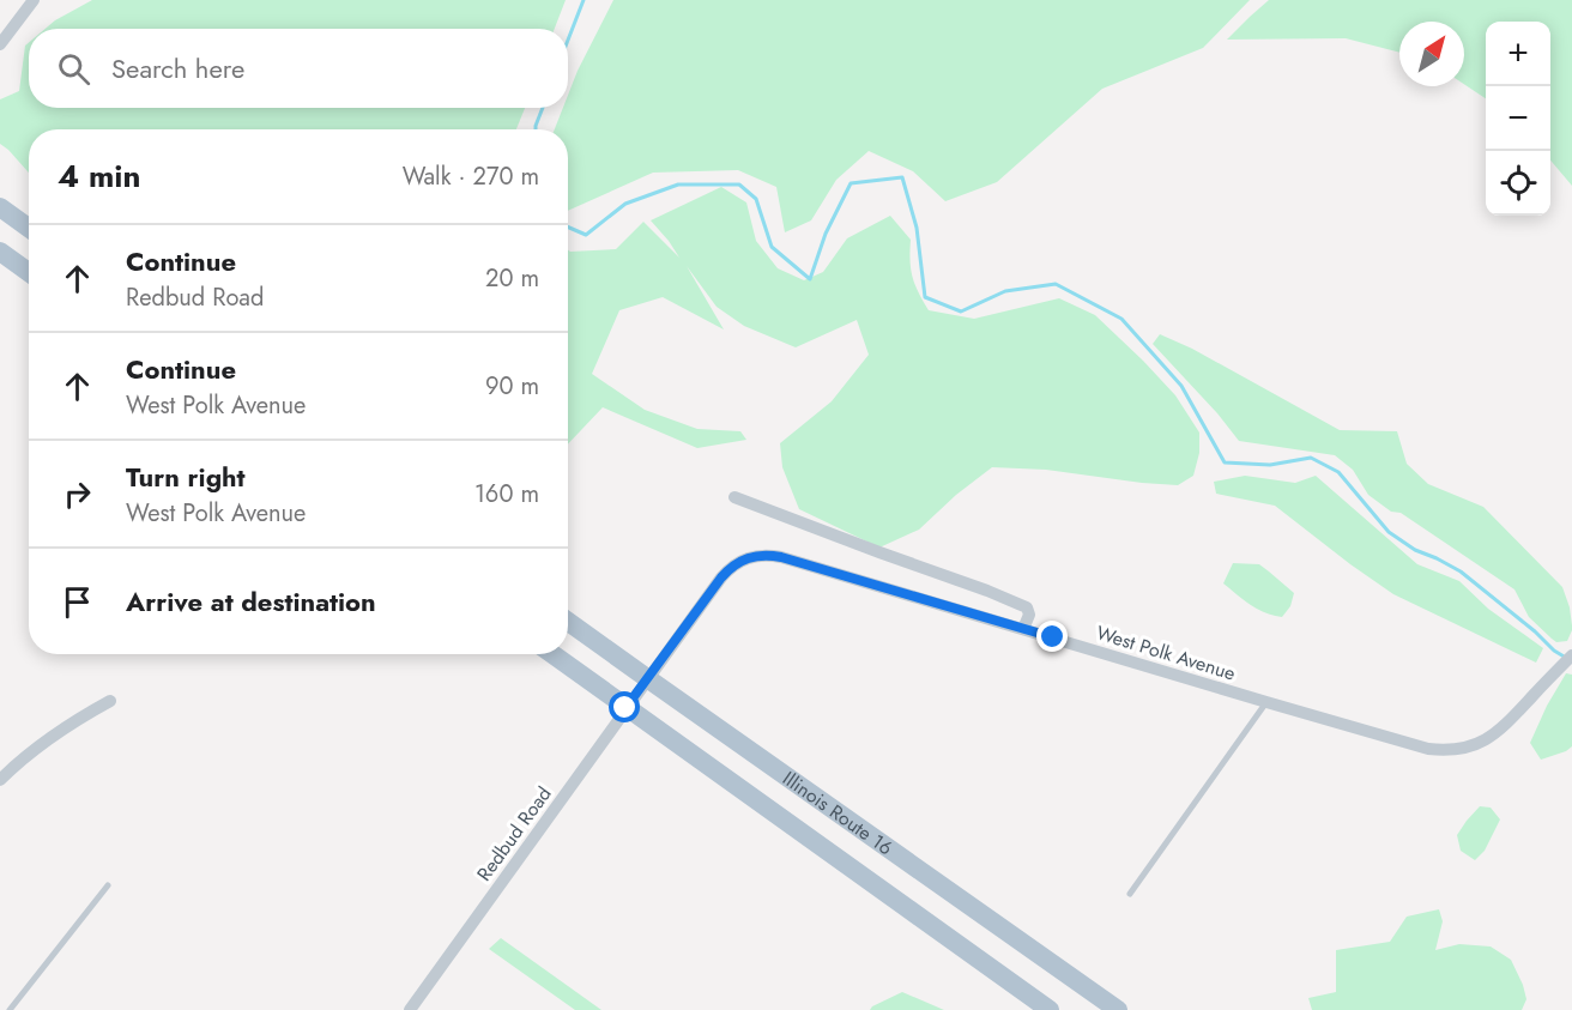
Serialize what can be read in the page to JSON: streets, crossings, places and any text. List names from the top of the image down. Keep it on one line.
{"streets":{"main road":["Illinois Route 16"],"street":["West Polk Avenue","Redbud Road"]},"crossings":[["West Polk Avenue","Illinois Route 16"],["West Polk Avenue","Redbud Road"],["Illinois Route 16","Redbud Road"]],"north":"top right","page":{"map_buttons":["+","−"],"search":"Search here","heading":["4 min","Walk · 270 m"],"list":[["Continue","Redbud Road","20 m"],["Continue","West Polk Avenue","90 m"],["Turn right","West Polk Avenue","160 m"],"Arrive at destination"]}}
